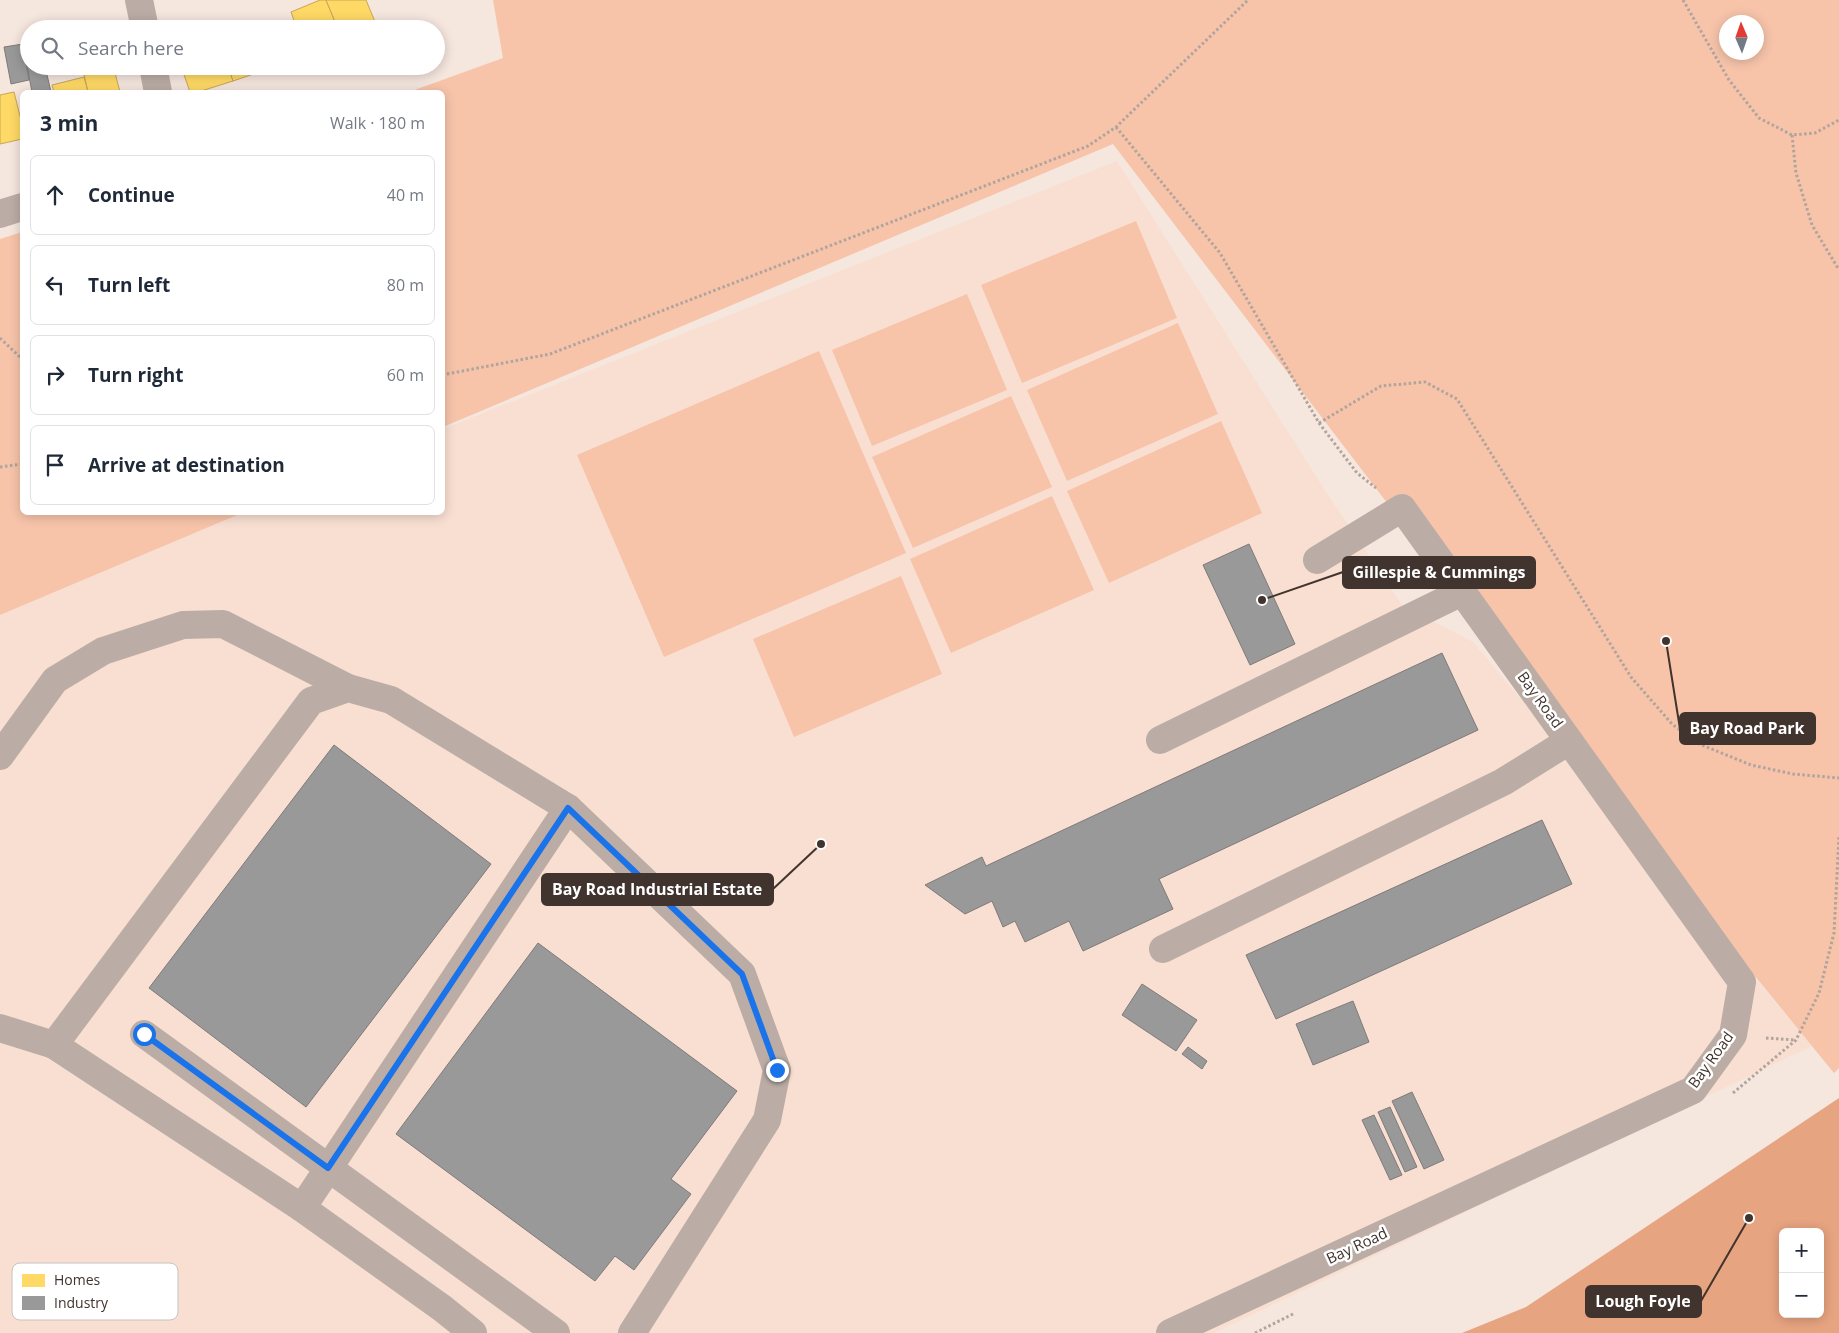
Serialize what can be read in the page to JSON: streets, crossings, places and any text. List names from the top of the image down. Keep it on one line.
{"streets":{"street":["Bay Road"]},"places":["Gillespie & Cummings","Bay Road Park","Bay Road Industrial Estate","Lough Foyle"],"legend":["Homes","Industry"],"north":"top","page":{"search":"Search here","heading":["3 min","Walk · 180 m"],"list":[["Continue","40 m"],["Turn left","80 m"],["Turn right","60 m"],"Arrive at destination"],"map_buttons":["+","−"]}}
